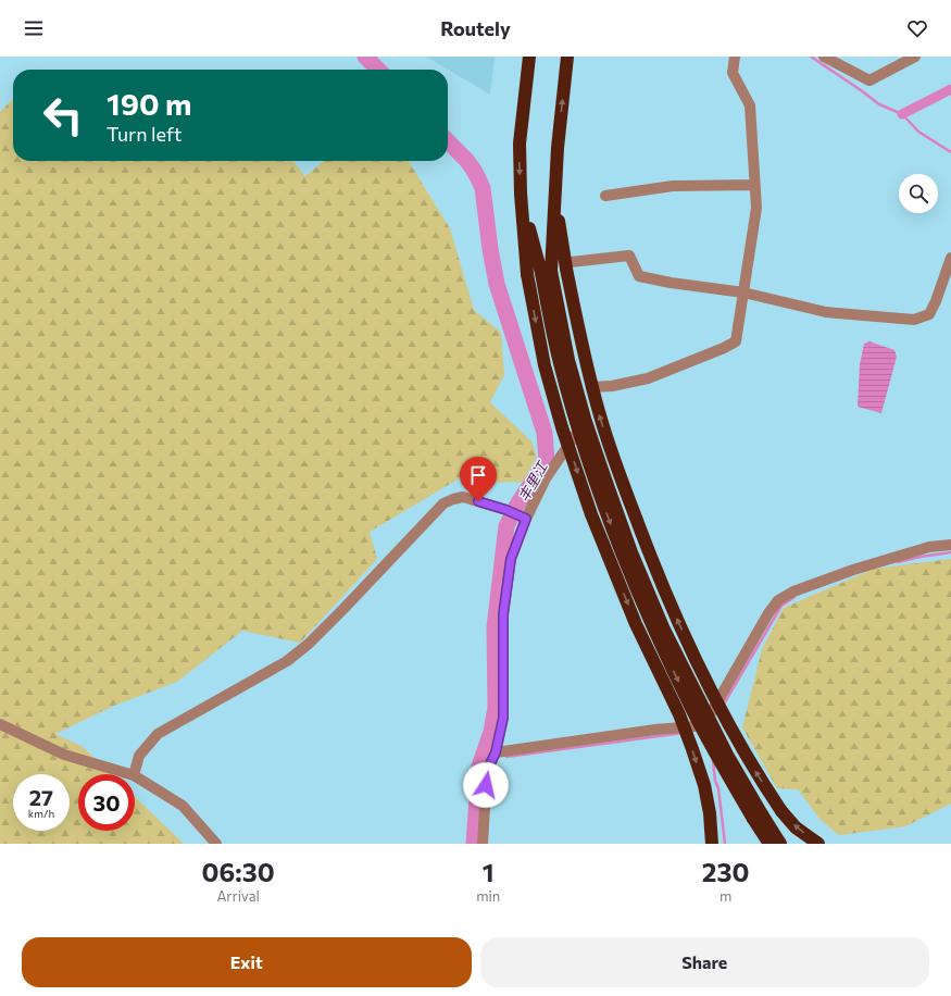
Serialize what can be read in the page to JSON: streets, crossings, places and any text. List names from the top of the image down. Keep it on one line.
{"water":["丰里江"],"page":{"header":"Routely","turn":["190 m","Turn left"],"speed":"27 km/h","limit":"30","eta":["06:30","Arrival","1","min","230","m"],"buttons":["Exit","Share"]}}
